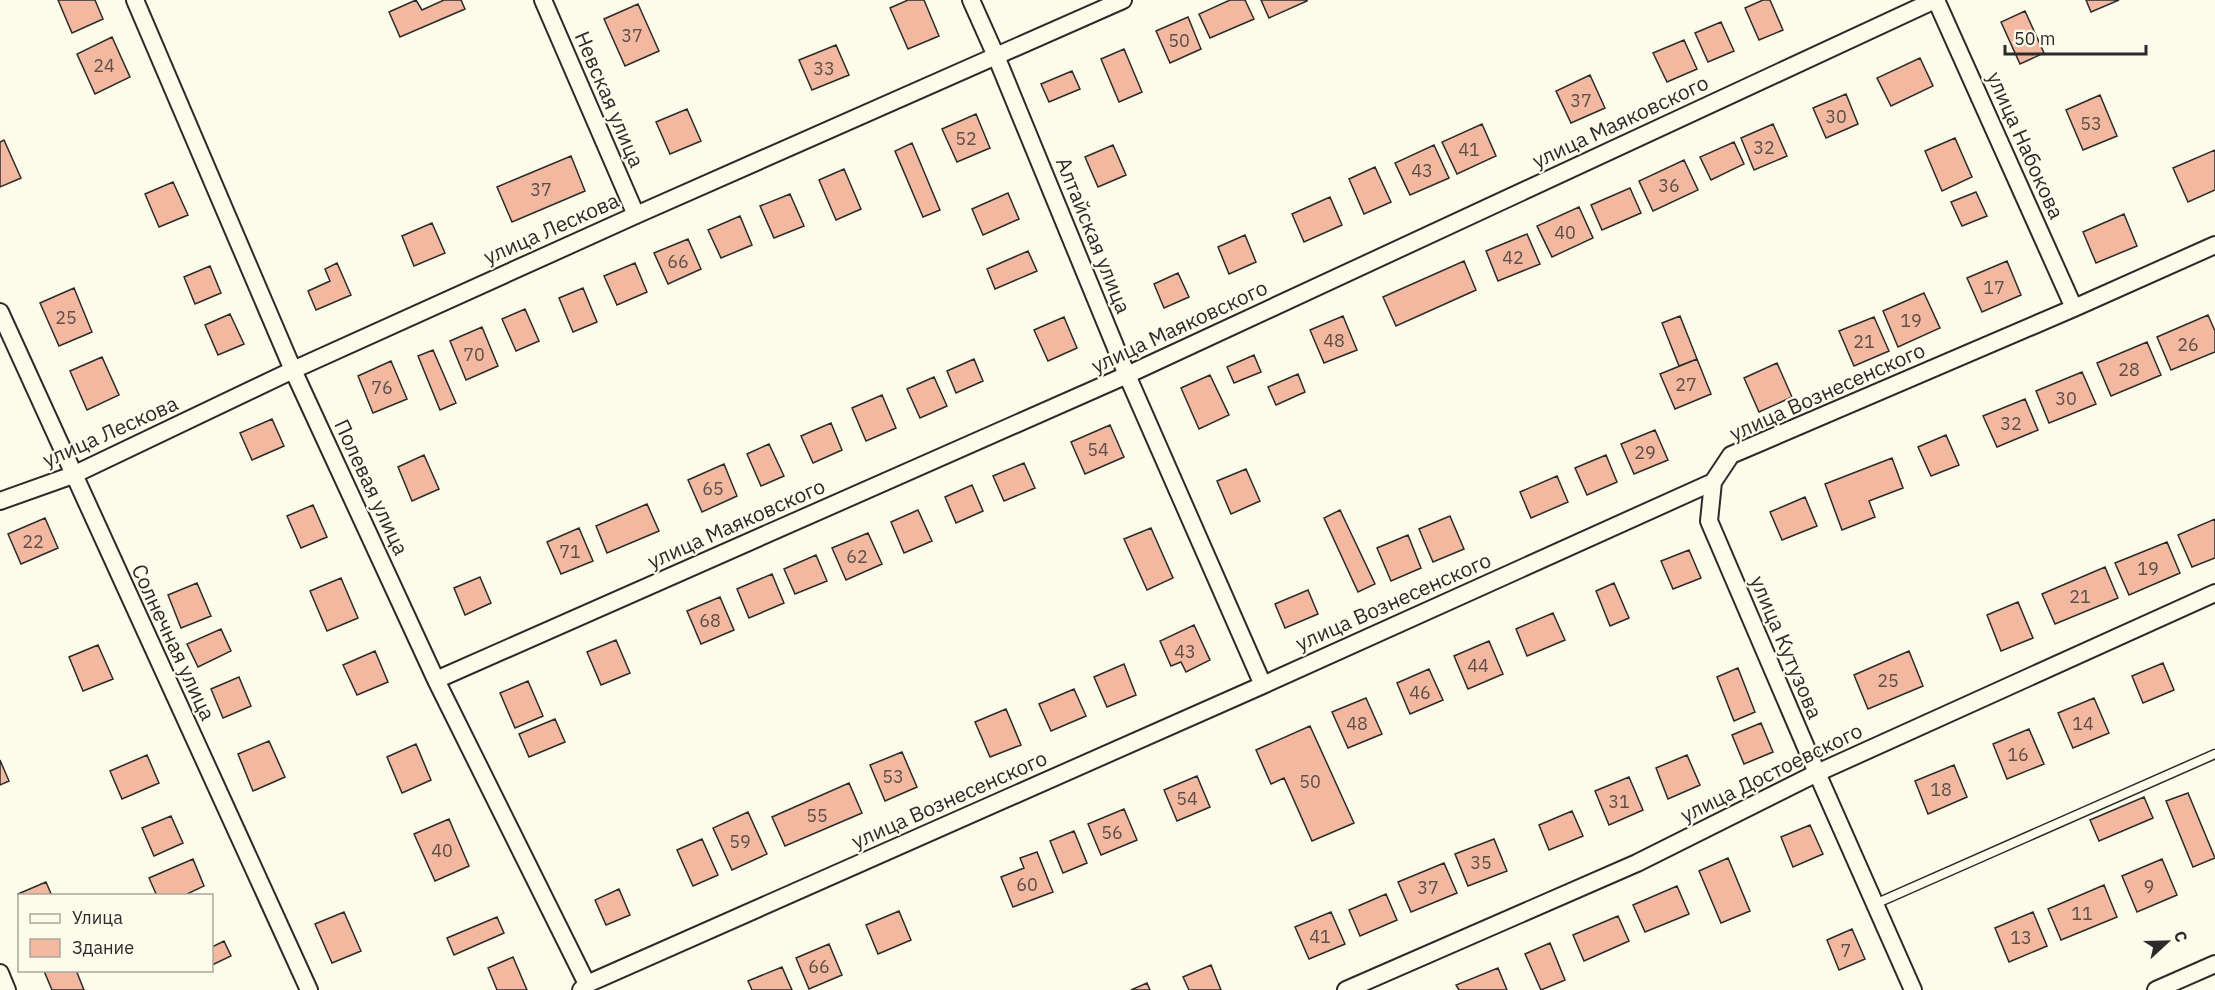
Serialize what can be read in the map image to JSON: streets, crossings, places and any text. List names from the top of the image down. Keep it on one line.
{"streets":{"street":["Невская улица","улица Маяковского","улица Набокова","улица Лескова","Алтайская улица","улица Вознесенского","Полевая улица","Солнечная улица","улица Кутузова","улица Достоевского"]},"crossings":[["Невская улица","улица Лескова"],["улица Маяковского","улица Набокова"],["улица Маяковского","Алтайская улица"],["улица Маяковского","Полевая улица"],["улица Набокова","улица Вознесенского"],["улица Лескова","Алтайская улица"],["улица Лескова","Полевая улица"],["улица Лескова","Солнечная улица"],["Алтайская улица","улица Вознесенского"],["улица Вознесенского","Полевая улица"],["улица Вознесенского","улица Кутузова"],["улица Кутузова","улица Достоевского"]],"house_numbers":["37","50","24","33","37","30","53","52","32","41","43","36","37","40","42","66","17","25","19","48","21","26","70","28","27","76","30","32","54","29","65","22","71","62","19","21","68","43","44","25","46","48","14","16","53","50","18","54","31","55","56","59","40","35","60","9","37","11","41","13","7","66"],"legend":["Улица","Здание"],"scale_bar":"50 m","north":"right"}
